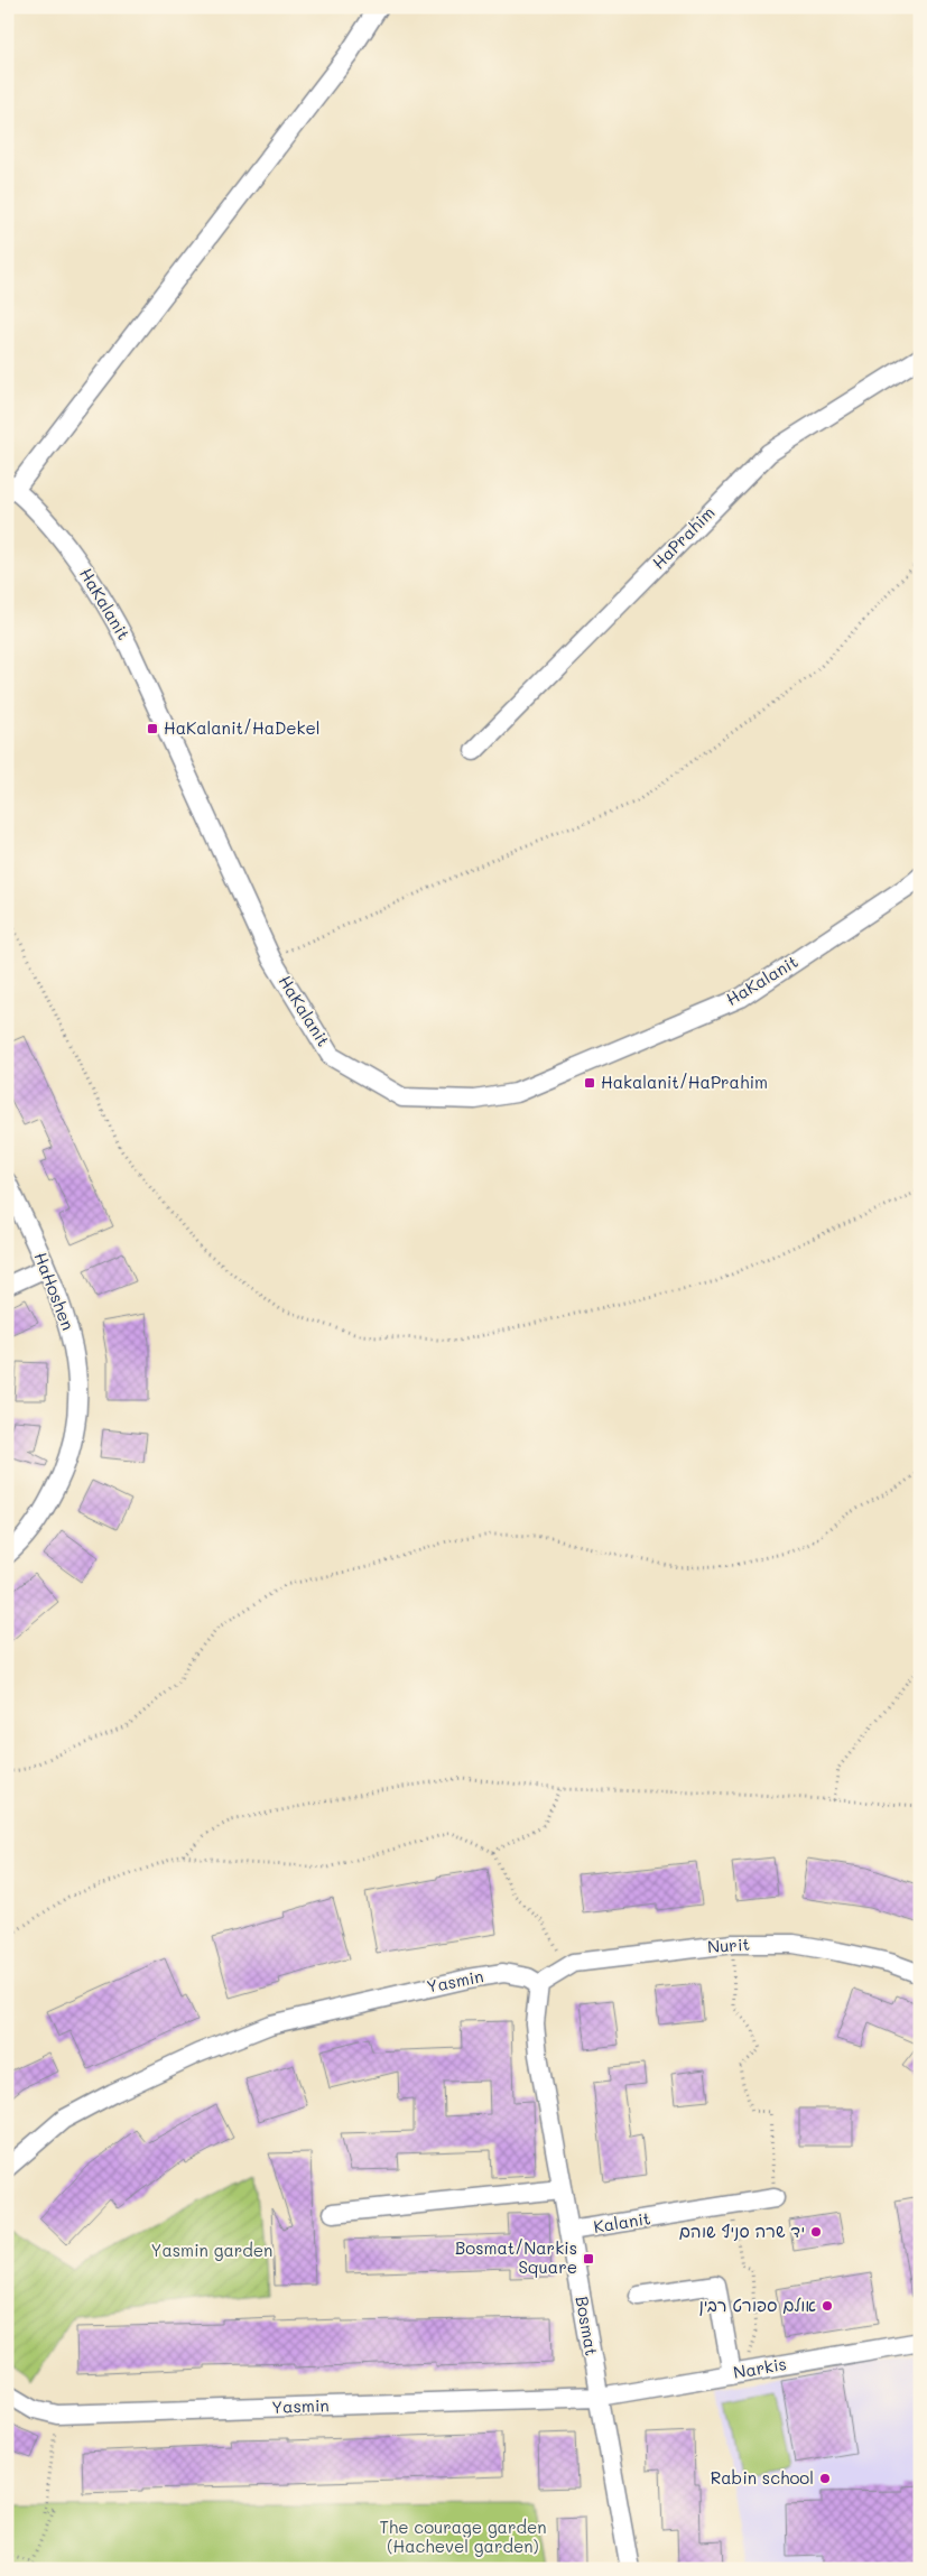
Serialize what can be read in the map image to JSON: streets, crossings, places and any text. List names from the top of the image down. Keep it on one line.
{"streets":{"street":["HaPrahim","HaKalanit","HaHoshen","Nurit","Yasmin","Kalanit","Bosmat","Narkis"]},"crossings":[["Nurit","Yasmin"],["Nurit","Bosmat"],["Yasmin","Bosmat"],["Yasmin","Narkis"],["Kalanit","Bosmat"],["Bosmat","Narkis"]],"parks":["Yasmin garden","The courage garden (Hachevel garden)"],"places":{"transit":["HaKalanit/HaDekel","Hakalanit/HaPrahim","Bosmat/Narkis Square"],"other":["יד שרה סניף שוהם","אולם ספורט רבין","Rabin school"]}}
